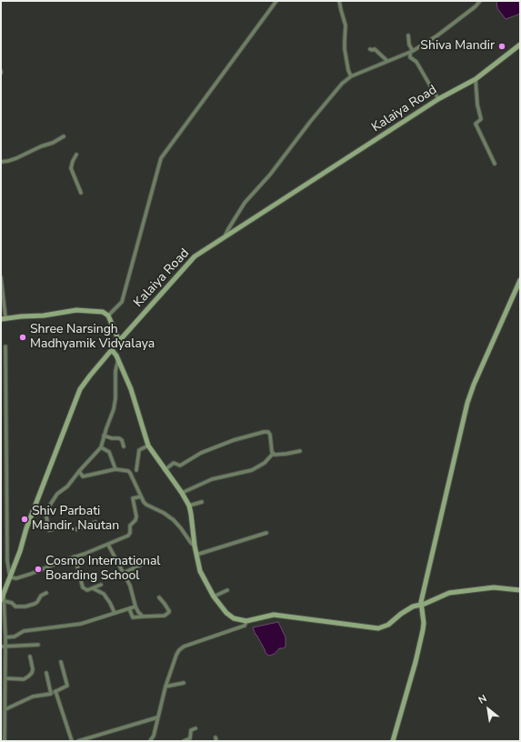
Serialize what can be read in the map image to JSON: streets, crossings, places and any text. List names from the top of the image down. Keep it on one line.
{"streets":{"street":["Kalaiya Road"]},"places":["Shiva Mandir","Shree Narsingh Madhyamik Vidyalaya","Shiv Parbati Mandir, Nautan","Cosmo International Boarding School"],"north":"top left"}
